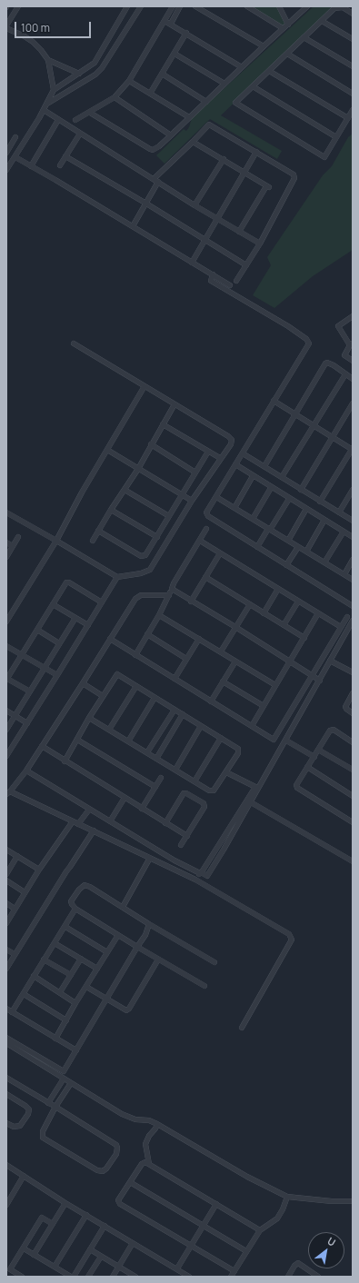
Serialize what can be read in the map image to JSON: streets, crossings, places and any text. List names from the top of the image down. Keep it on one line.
{"scale_bar":"100 m","north":"top right"}
